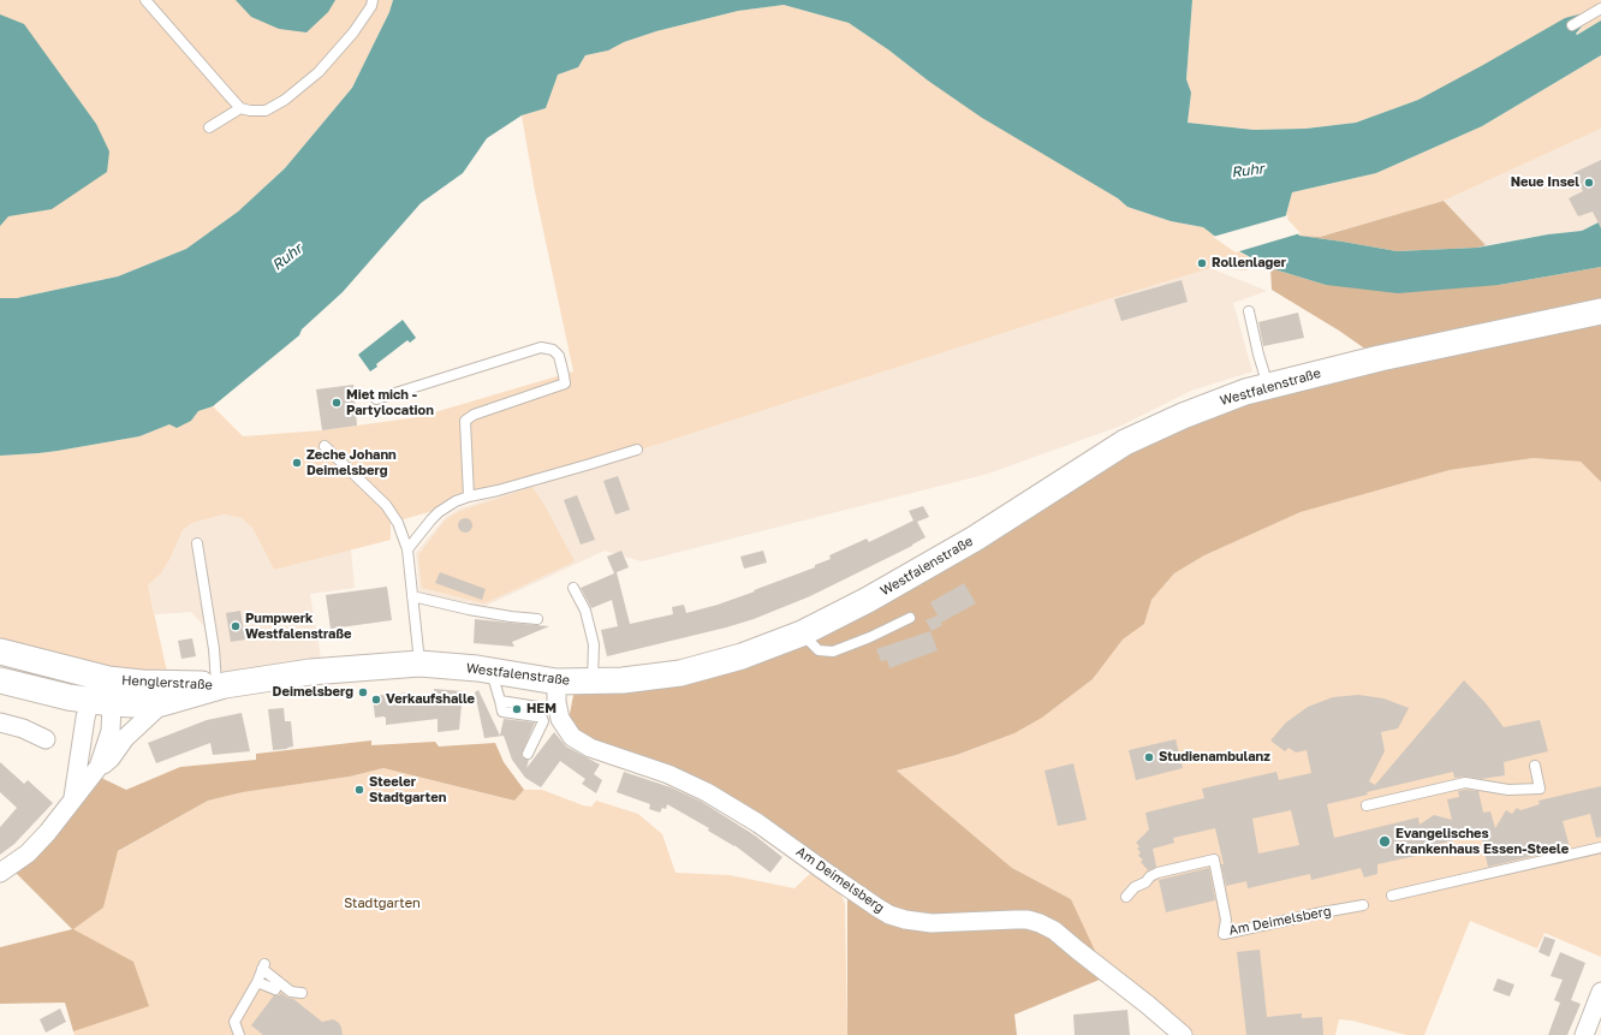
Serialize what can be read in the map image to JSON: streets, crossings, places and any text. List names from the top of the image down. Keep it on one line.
{"streets":{"main road":["Westfalenstraße","Henglerstraße"],"street":["Am Deimelsberg"]},"crossings":[["Westfalenstraße","Henglerstraße"],["Westfalenstraße","Am Deimelsberg"]],"water":["Ruhr"],"parks":["Stadtgarten"],"places":["Neue Insel","Rollenlager","Miet mich - Partylocation","Zeche Johann Deimelsberg","Pumpwerk Westfalenstraße","Deimelsberg","Verkaufshalle","HEM","Studienambulanz","Steeler Stadtgarten","Evangelisches Krankenhaus Essen-Steele"]}
